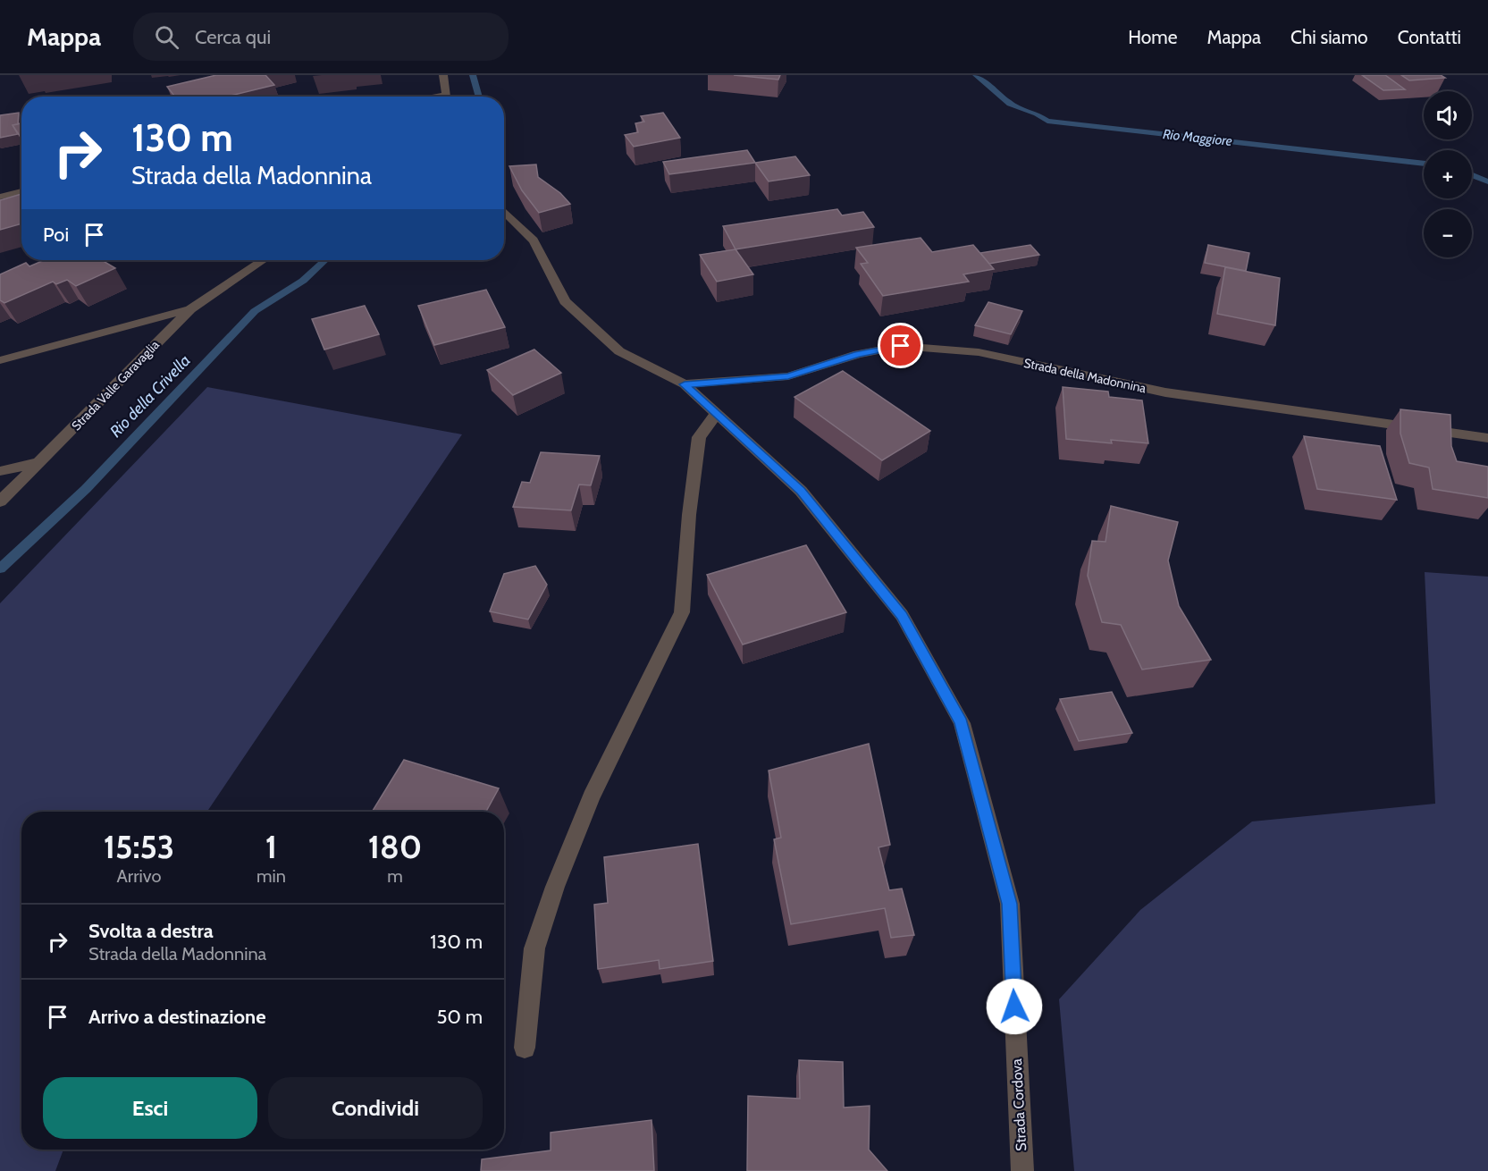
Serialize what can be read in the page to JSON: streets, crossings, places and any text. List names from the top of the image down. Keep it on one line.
{"streets":{"street":["Strada della Madonnina","Strada Valle Garavaglia","Strada Cordova"]},"crossings":[["Strada della Madonnina","Strada Cordova"]],"water":["Rio Maggiore","Rio della Crivella"],"page":{"header":"Mappa","search":"Cerca qui","nav":["Home","Mappa","Chi siamo","Contatti"],"map_buttons":["+","−"],"turn":["130 m","Strada della Madonnina"],"then":"Poi","eta":["15:53","Arrivo","1","min","180","m"],"list":[{"name":"Svolta a destra","note":"Strada della Madonnina","value":"130 m"},{"name":"Arrivo a destinazione","value":"50 m"}],"buttons":["Esci","Condividi"]}}
